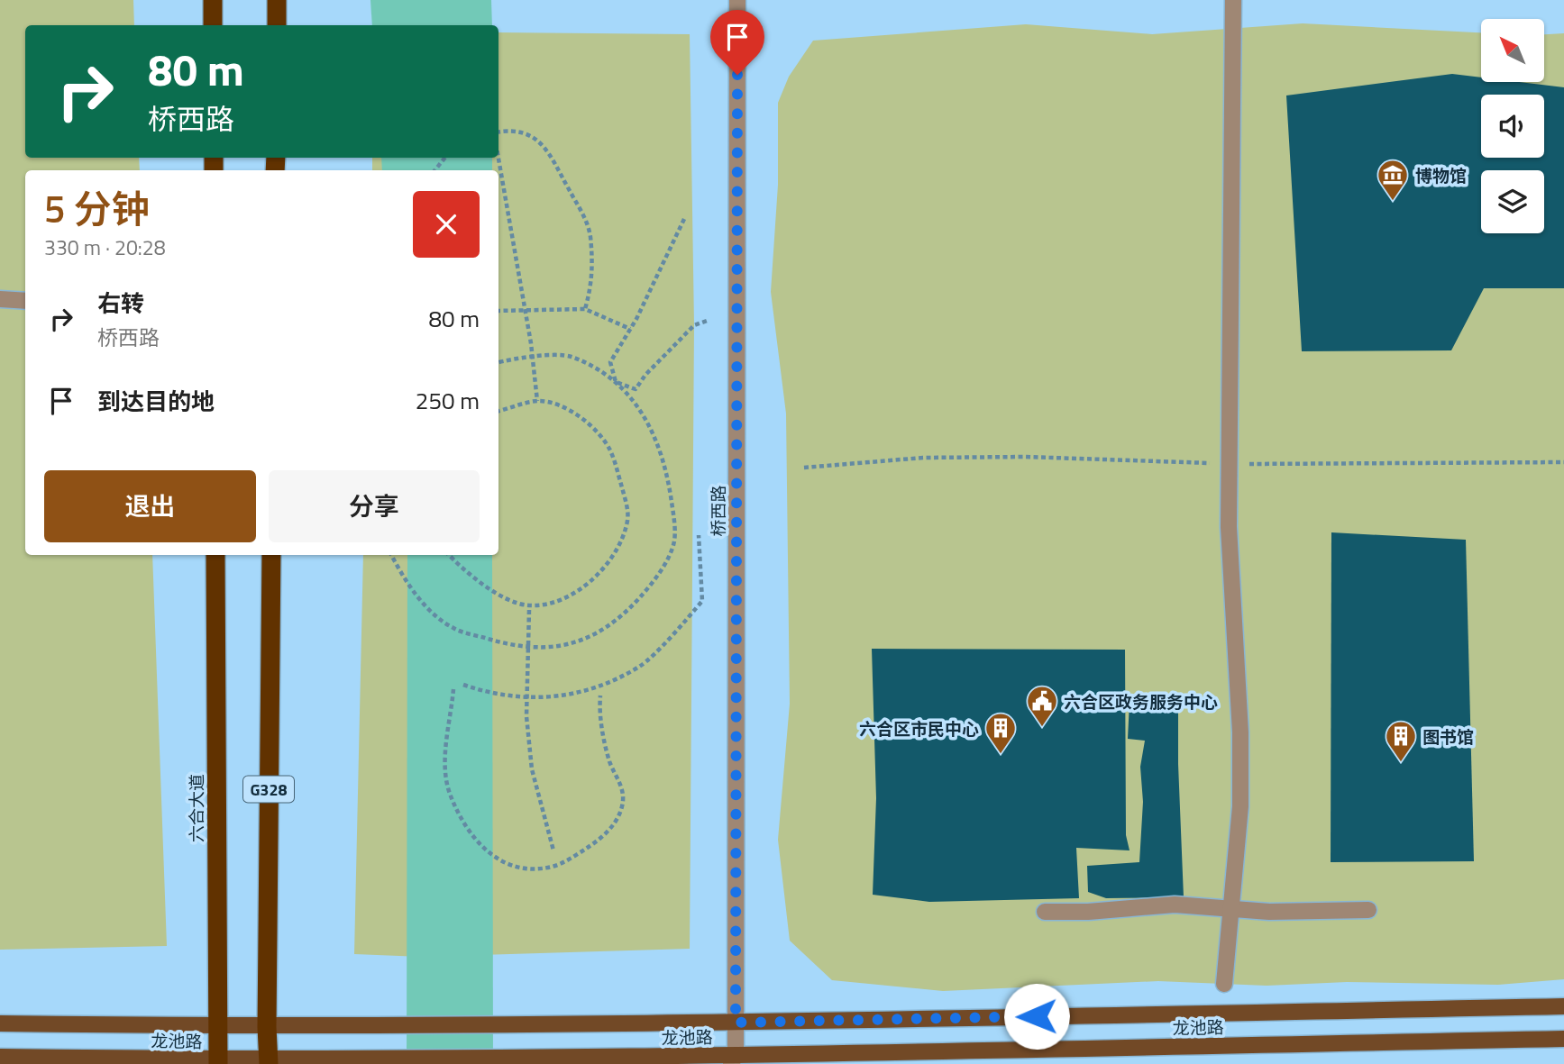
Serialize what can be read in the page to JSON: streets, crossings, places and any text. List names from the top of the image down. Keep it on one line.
{"streets":{"highway":["G328","六合大道"],"main road":["龙池路"],"street":["桥西路"]},"crossings":[["桥西路","龙池路"],["G328","龙池路"],["六合大道","龙池路"]],"places":{"museum":["博物馆"],"public building":["六合区政务服务中心"],"building":["六合区市民中心","图书馆"]},"north":"top left","page":{"turn":["80 m","桥西路"],"heading":["5 分钟","330 m · 20:28"],"list":[{"name":"右转","note":"桥西路","value":"80 m"},{"name":"到达目的地","value":"250 m"}],"buttons":["退出","分享"]}}
